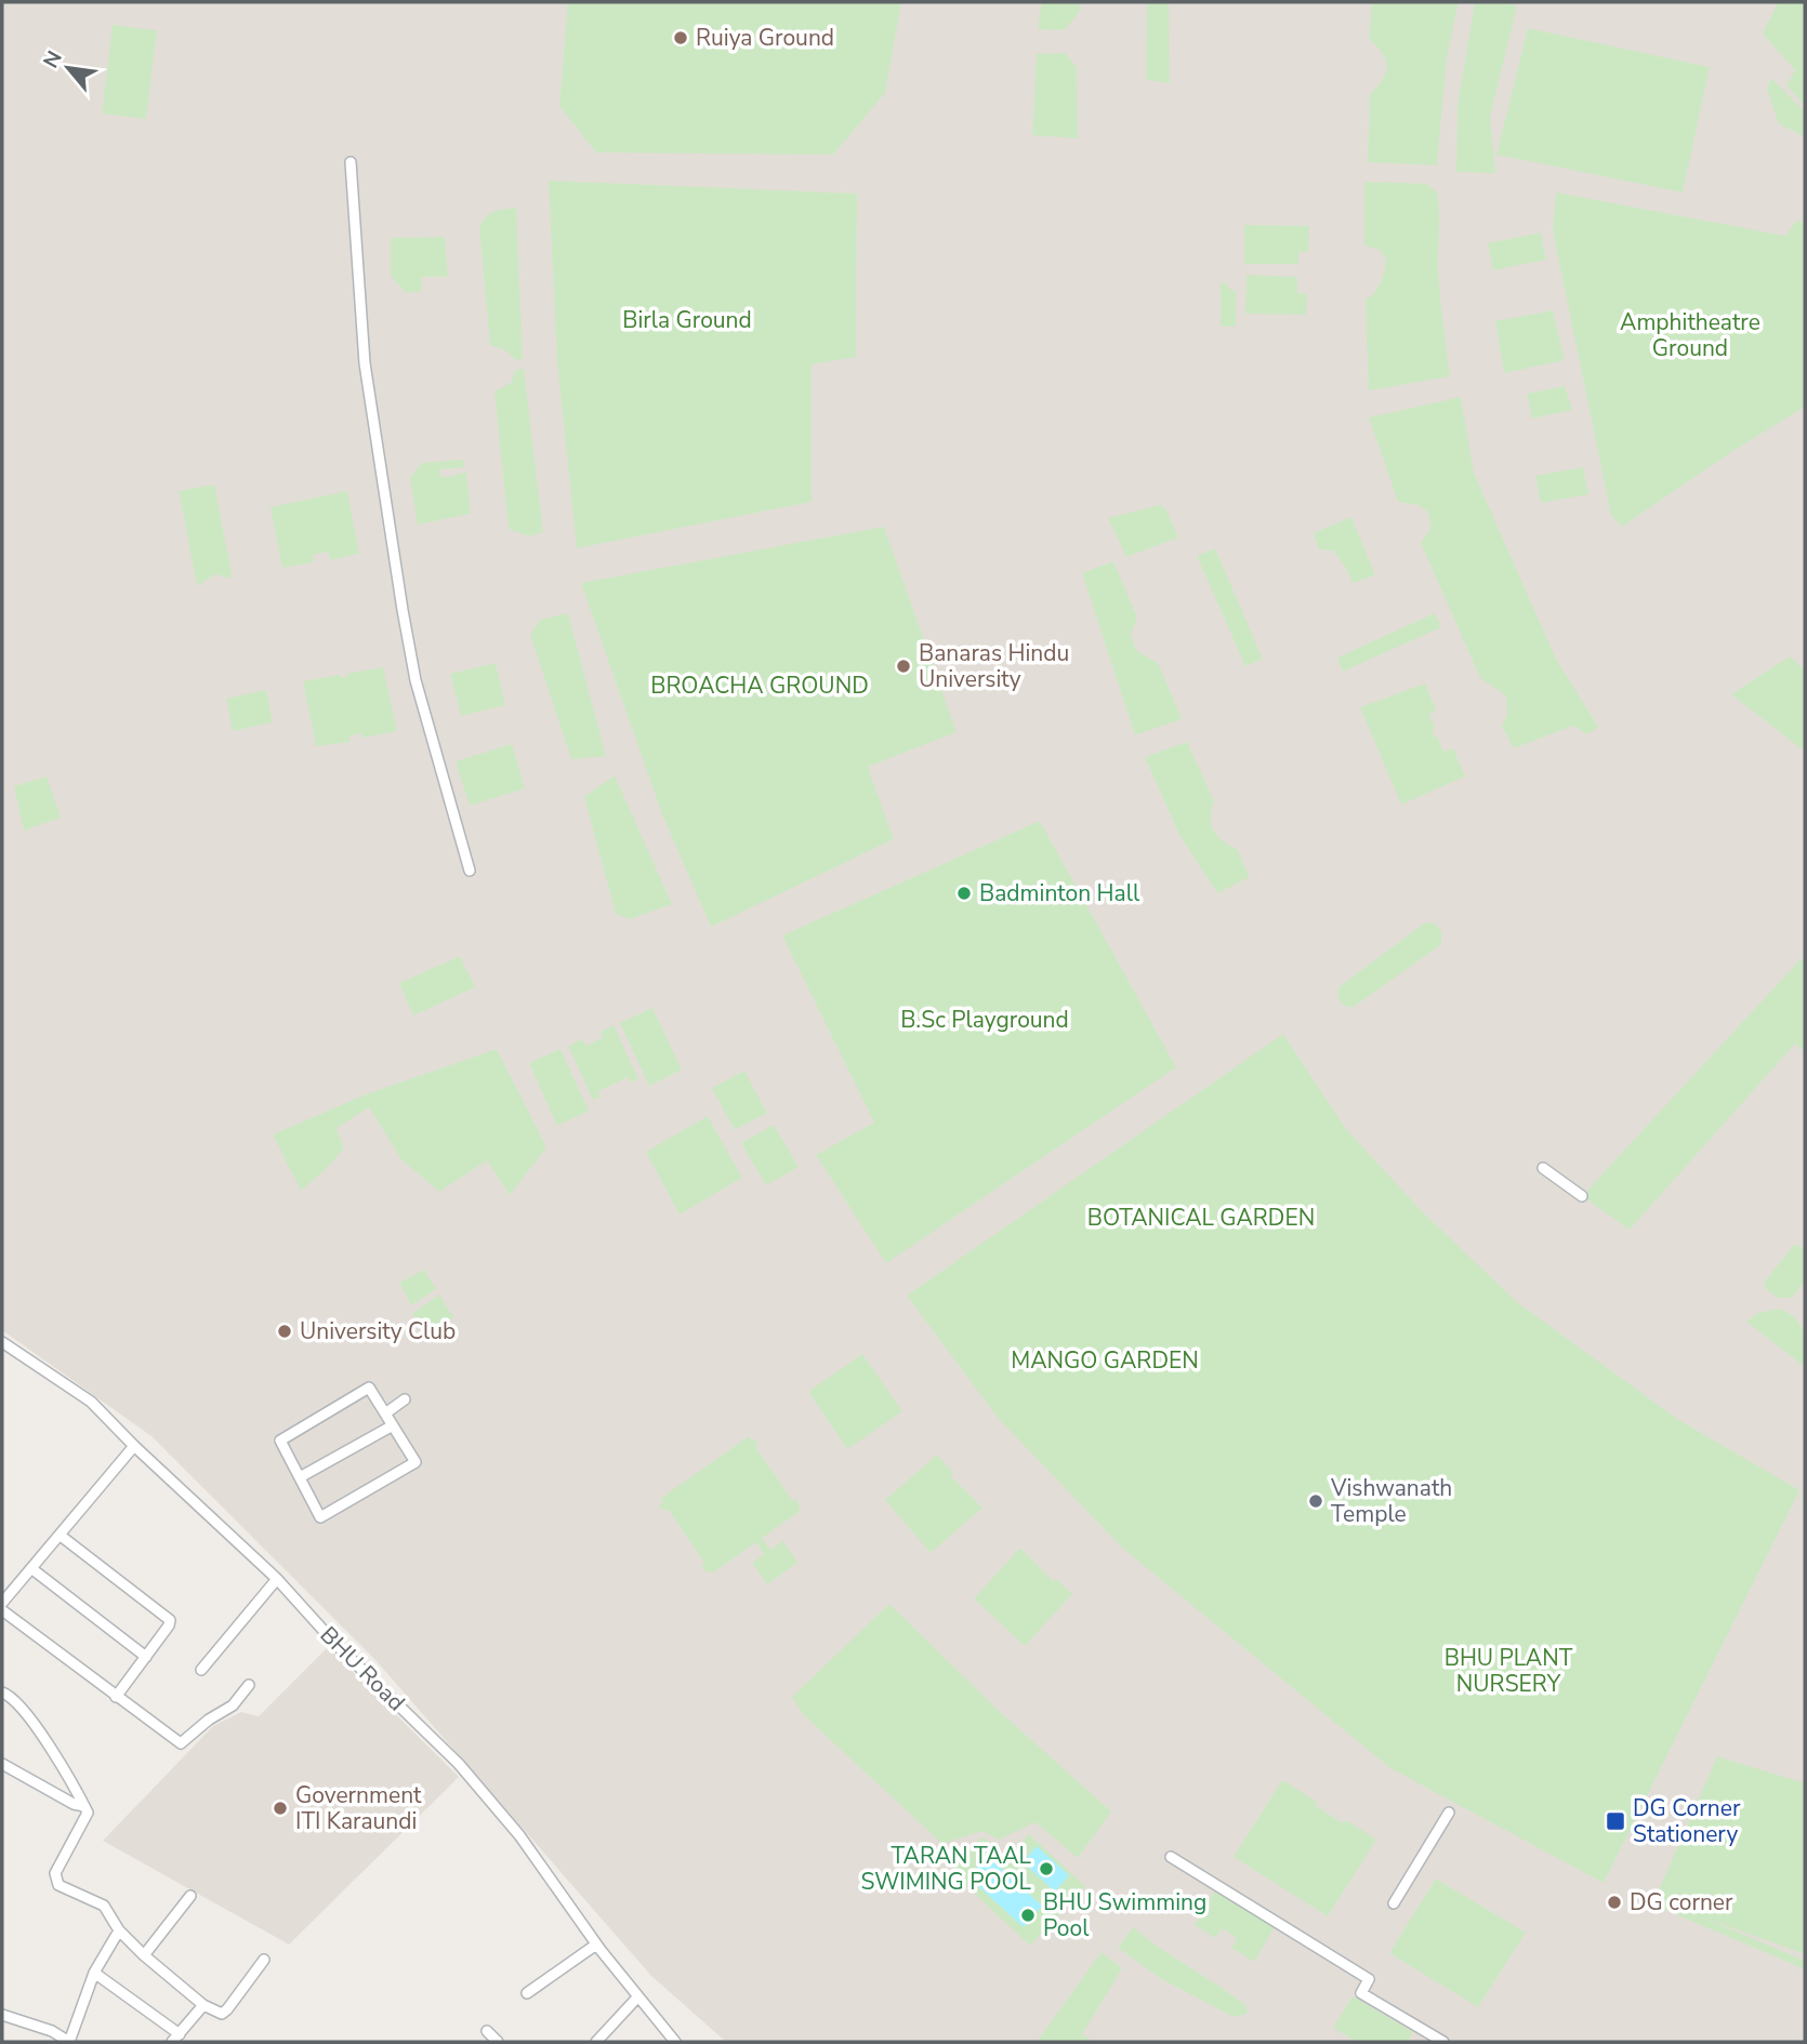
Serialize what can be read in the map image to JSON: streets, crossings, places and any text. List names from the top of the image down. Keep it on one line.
{"streets":{"street":["BHU Road"]},"parks":["Birla Ground","Amphitheatre Ground","BROACHA GROUND","B.Sc Playground","BOTANICAL GARDEN","MANGO GARDEN","BHU PLANT NURSERY"],"places":{"other":["Ruiya Ground","Banaras Hindu University","Badminton Hall","University Club","Vishwanath Temple","Government ITI Karaundi","TARAN TAAL SWIMING POOL","DG corner","BHU Swimming Pool"],"transit":["DG Corner Stationery"]},"north":"top left"}
